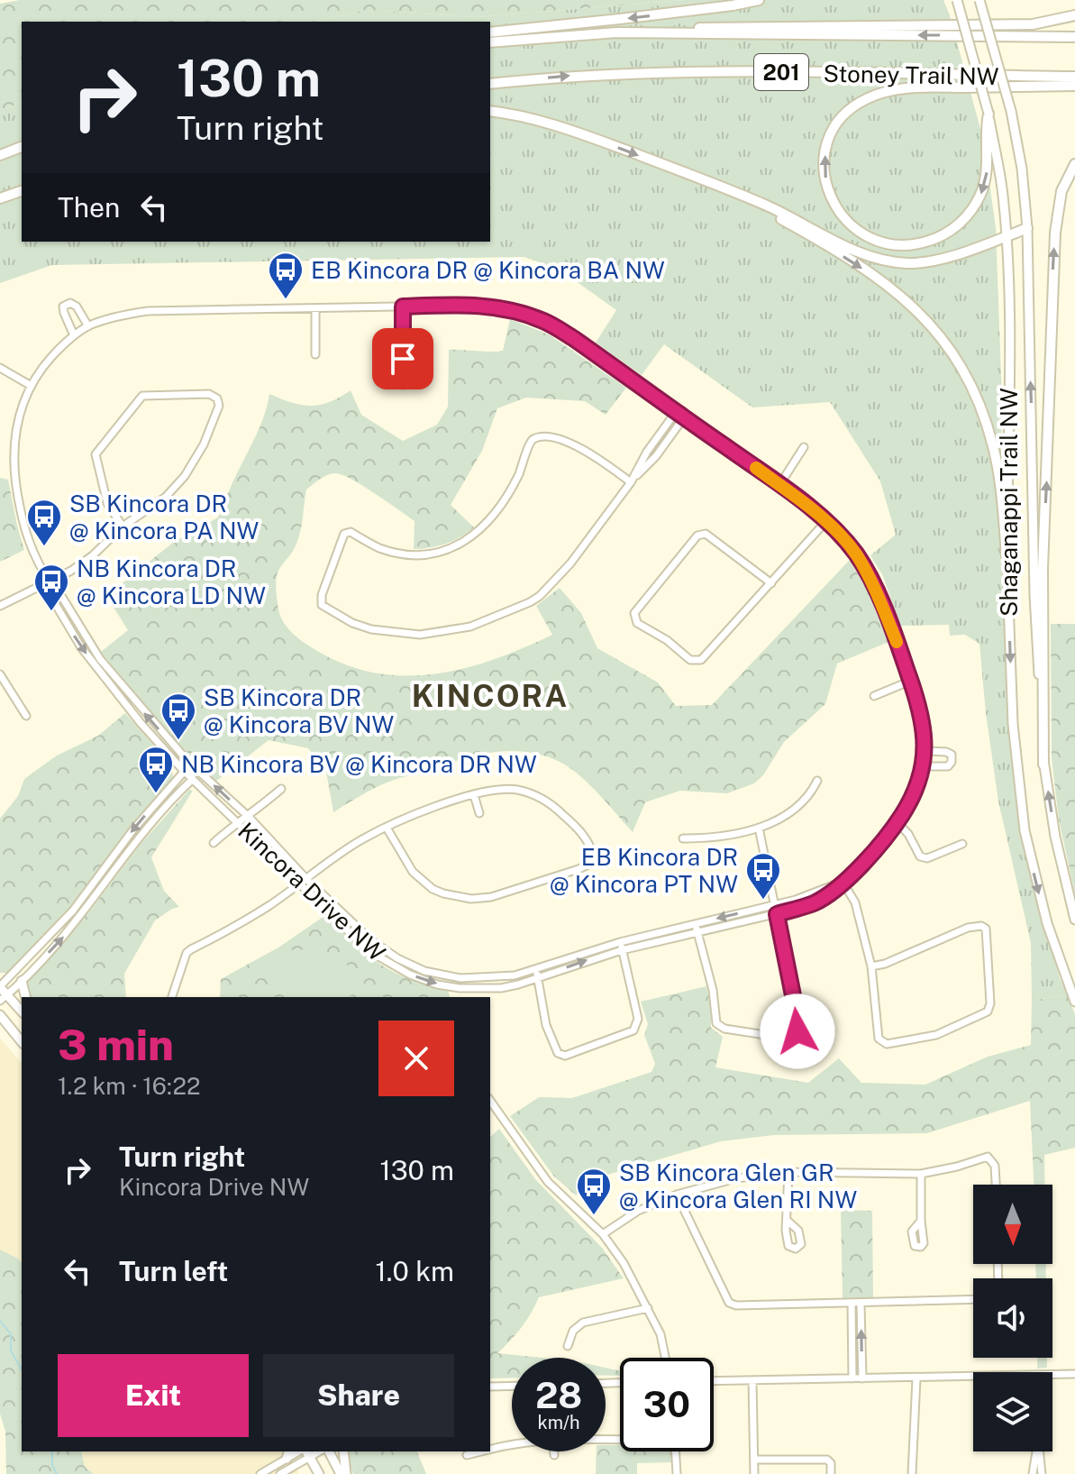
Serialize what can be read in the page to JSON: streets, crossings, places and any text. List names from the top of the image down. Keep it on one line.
{"streets":{"highway":["201","Stoney Trail NW"],"main road":["Shaganappi Trail NW"],"street":["Kincora Drive NW"]},"districts":["KINCORA"],"places":{"bus stop":["EB Kincora DR @ Kincora BA NW","SB Kincora DR @ Kincora PA NW","NB Kincora DR @ Kincora LD NW","SB Kincora DR @ Kincora BV NW","NB Kincora BV @ Kincora DR NW","EB Kincora DR @ Kincora PT NW","SB Kincora Glen GR @ Kincora Glen RI NW"]},"north":"bottom","page":{"turn":["130 m","Turn right"],"then":"Then","heading":["3 min","1.2 km · 16:22"],"list":[{"name":"Turn right","note":"Kincora Drive NW","value":"130 m"},{"name":"Turn left","value":"1.0 km"}],"buttons":["Exit","Share"],"speed":"28 km/h","limit":"30"}}
